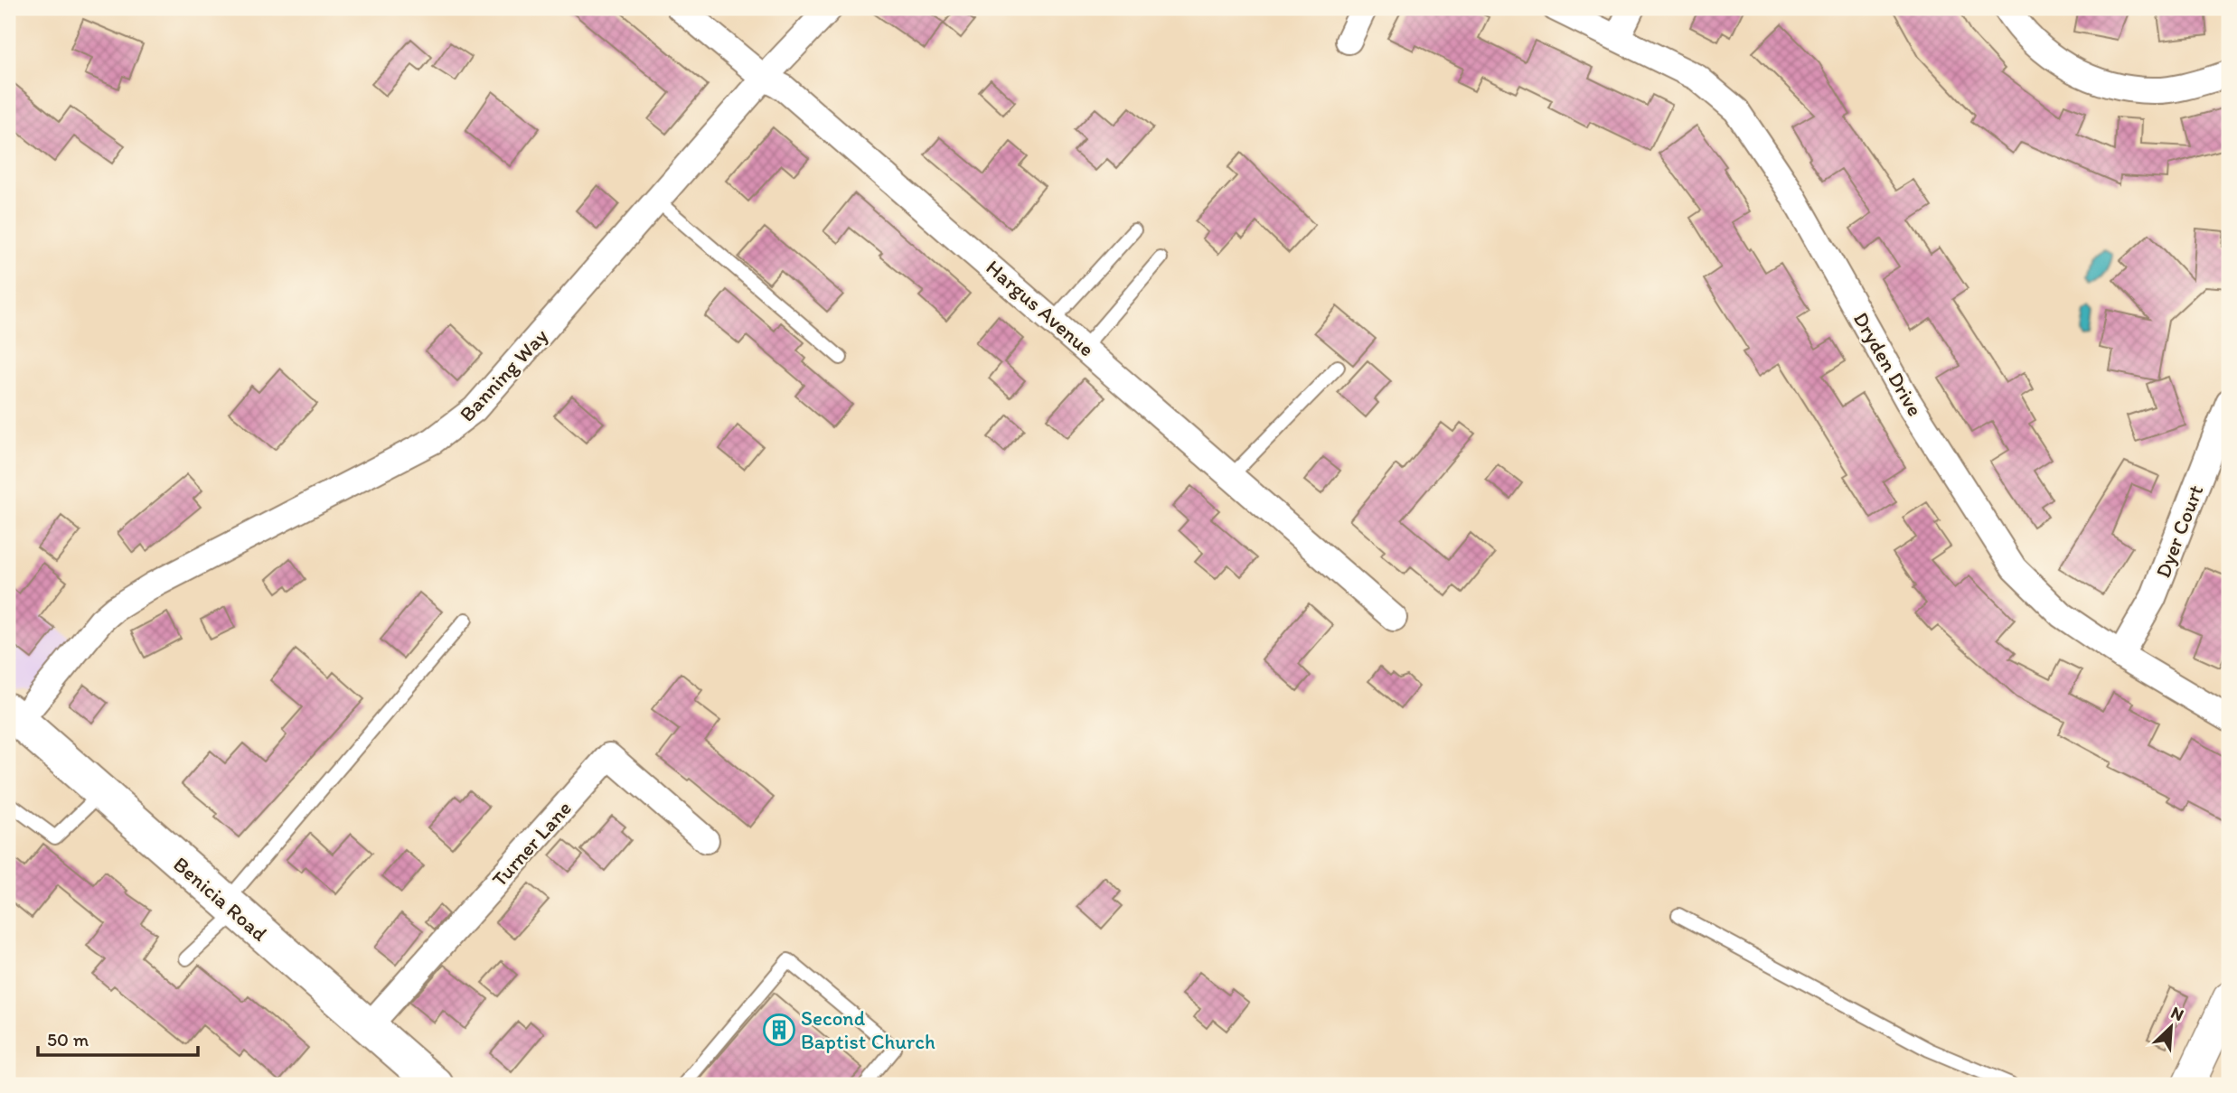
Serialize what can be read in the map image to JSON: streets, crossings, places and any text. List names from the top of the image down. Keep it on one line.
{"streets":{"main road":["Benicia Road"],"street":["Hargus Avenue","Dryden Drive","Banning Way","Dyer Court","Turner Lane"]},"crossings":[["Hargus Avenue","Banning Way"],["Dryden Drive","Dyer Court"],["Banning Way","Benicia Road"],["Turner Lane","Benicia Road"]],"places":{"building":["Second Baptist Church"]},"scale_bar":"50 m","north":"top right"}
